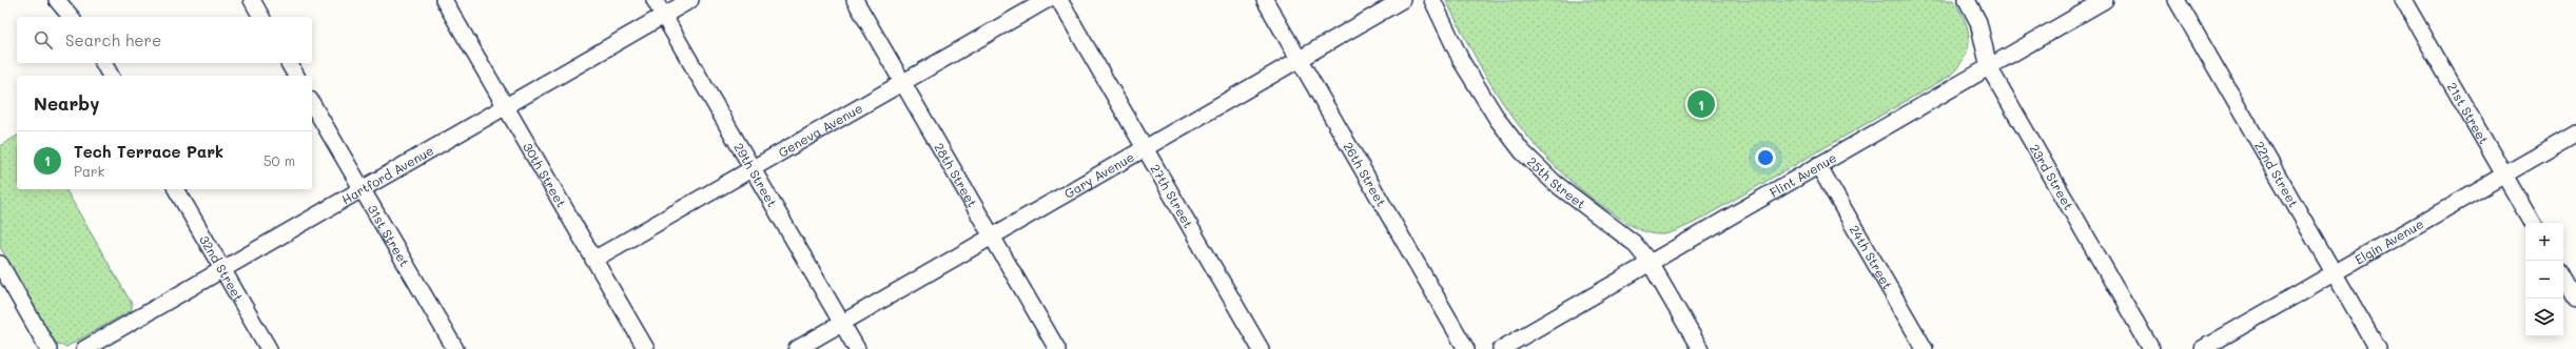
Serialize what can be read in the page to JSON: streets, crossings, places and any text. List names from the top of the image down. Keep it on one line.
{"streets":{"street":["21st Street","Geneva Avenue","Hartford Avenue","30th Street","29th Street","28th Street","Gary Avenue","26th Street","Flint Avenue","22nd Street","23rd Street","25th Street","27th Street","31st Street","Elgin Avenue","24th Street","32nd Street"]},"crossings":[["21st Street","Elgin Avenue"],["Geneva Avenue","30th Street"],["Geneva Avenue","29th Street"],["Geneva Avenue","28th Street"],["Hartford Avenue","30th Street"],["Hartford Avenue","29th Street"],["Hartford Avenue","31st Street"],["Hartford Avenue","32nd Street"],["29th Street","Gary Avenue"],["28th Street","Gary Avenue"],["Gary Avenue","26th Street"],["Gary Avenue","27th Street"],["Flint Avenue","23rd Street"],["Flint Avenue","25th Street"],["Flint Avenue","24th Street"],["22nd Street","Elgin Avenue"]],"page":{"search":"Search here","heading":"Nearby","pins":"1","list":[{"mark":"1","name":"Tech Terrace Park","note":"Park","value":"50 m"}],"map_buttons":["+","−"]}}
